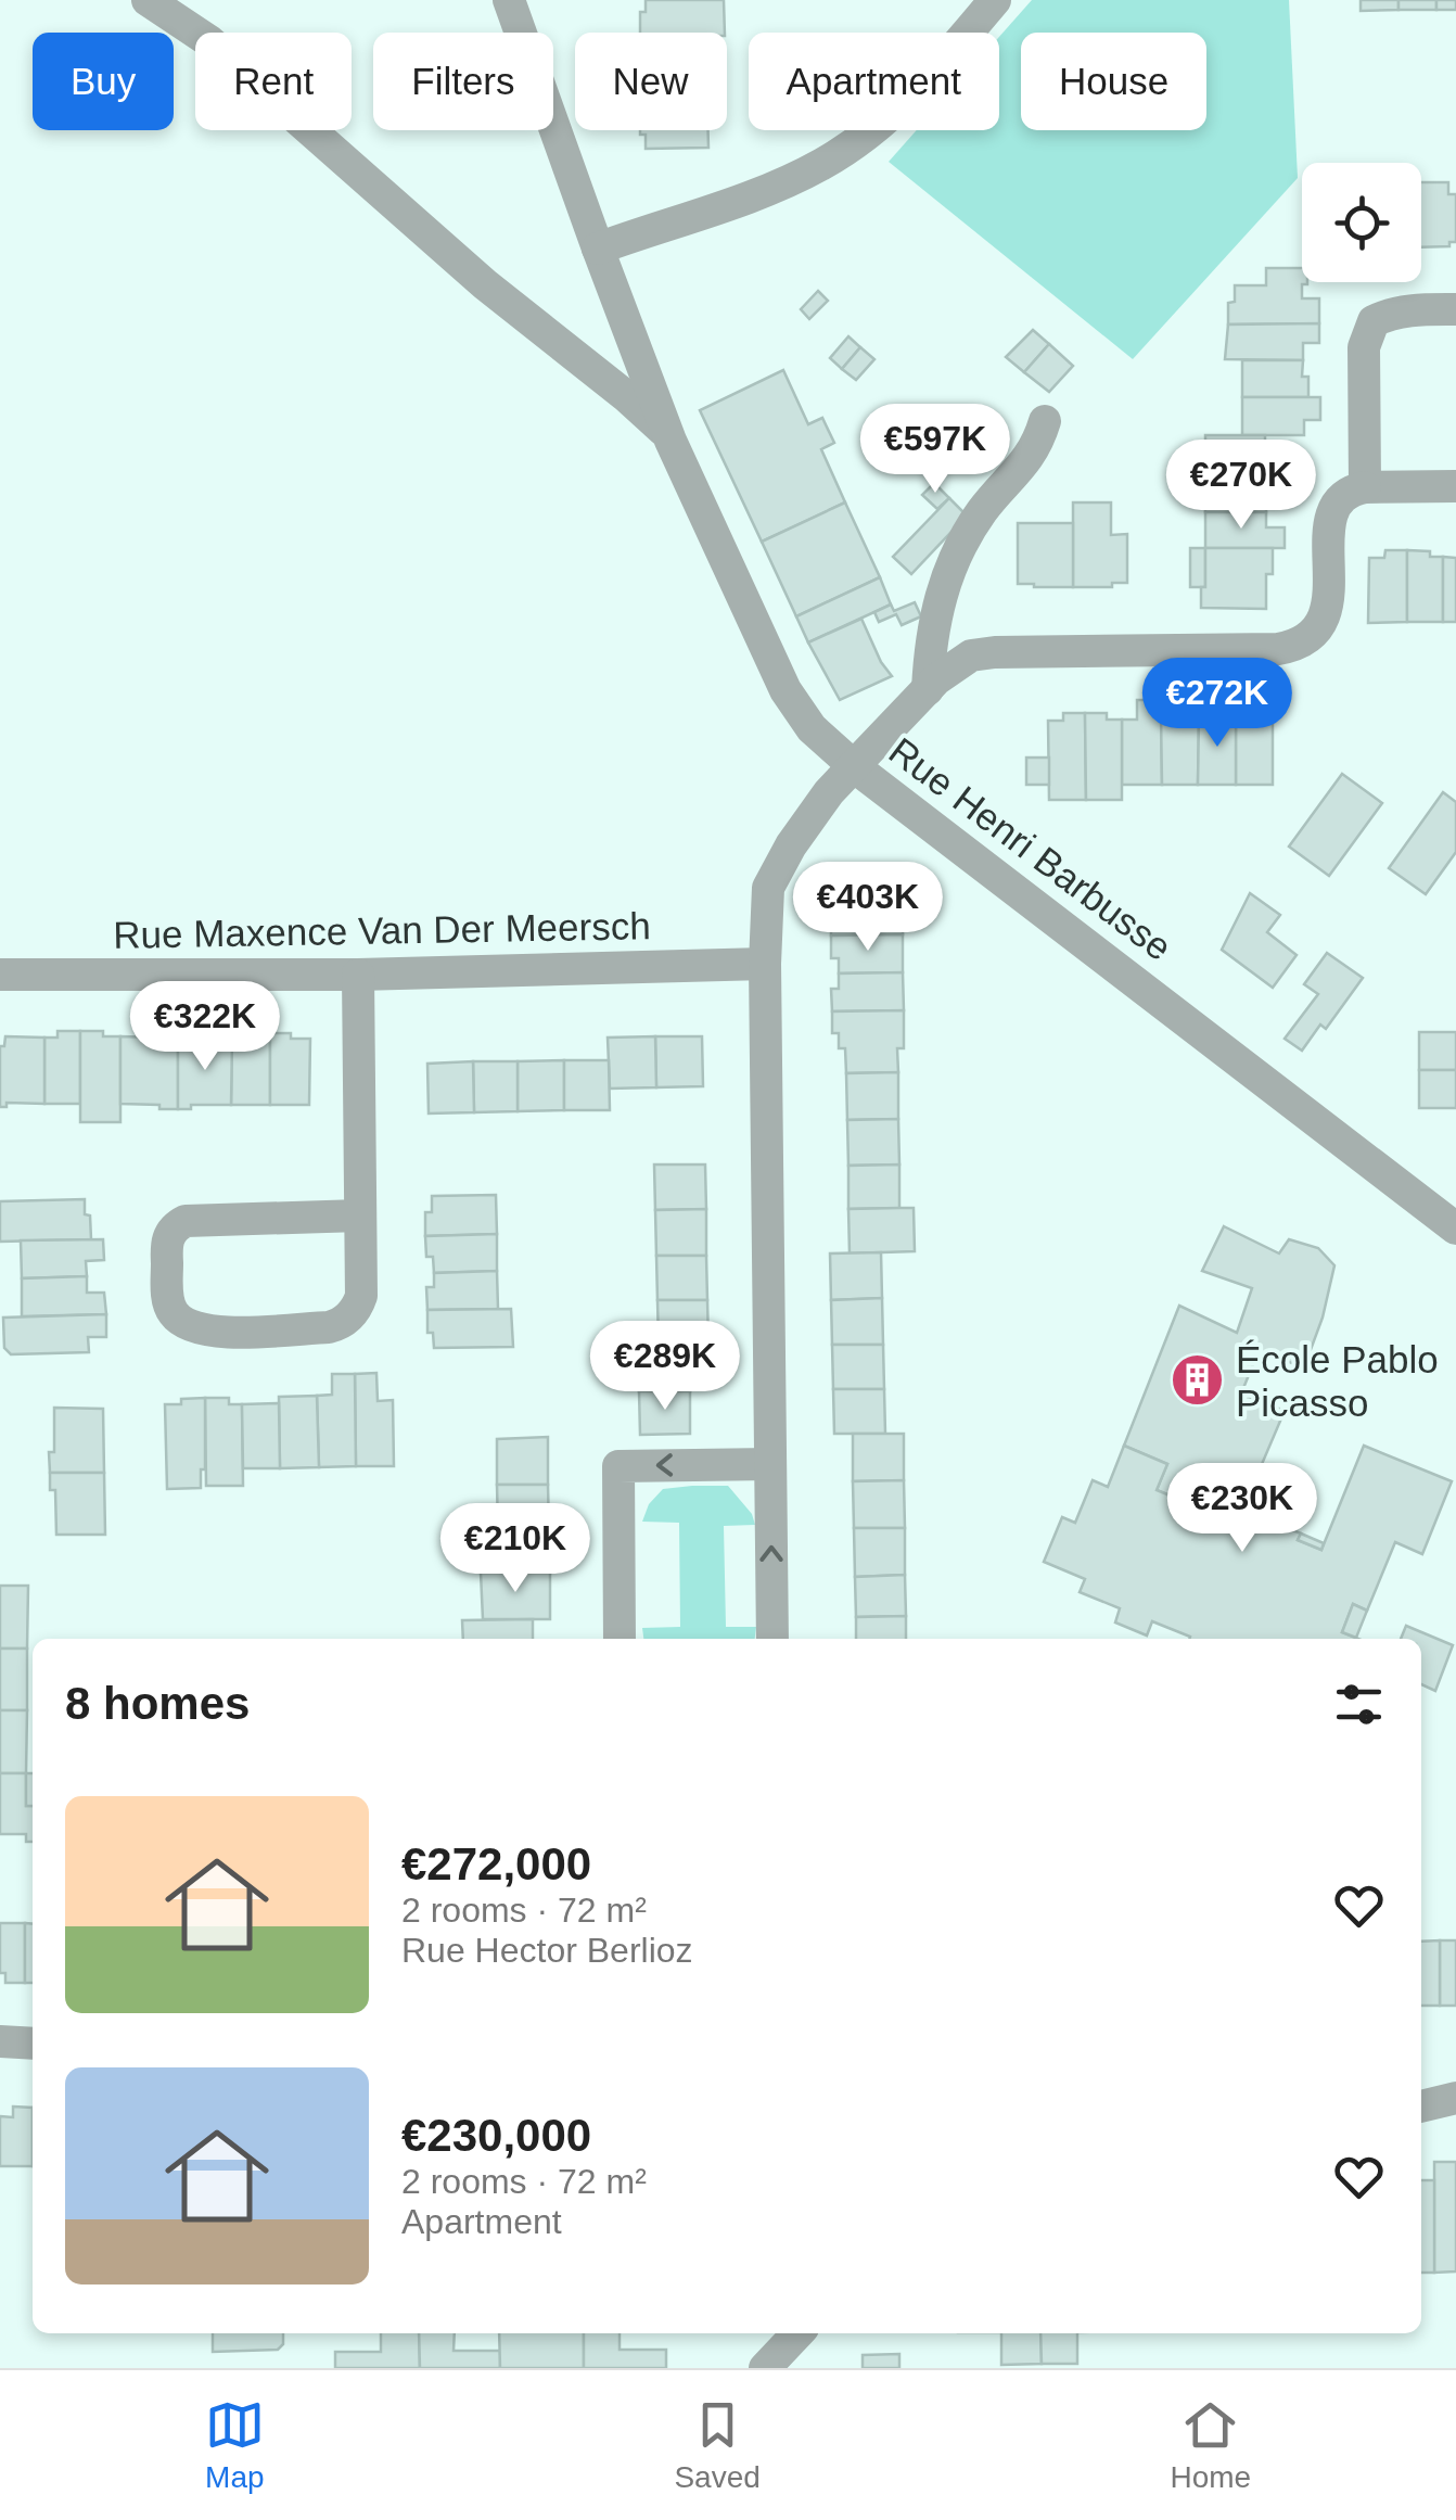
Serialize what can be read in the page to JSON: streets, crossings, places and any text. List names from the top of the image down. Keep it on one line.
{"streets":{"street":["Rue Henri Barbusse","Rue Maxence Van Der Meersch"]},"places":{"building":["École Pablo Picasso"]},"page":{"chip":["Buy","Rent","Filters","New","Apartment","House"],"price":["€597K","€270K","€272K","€403K","€322K","€289K","€230K","€210K"],"heading":"8 homes","list":[{"name":"€272,000","note":"2 rooms · 72 m² · Rue Hector Berlioz"},{"name":"€230,000","note":"2 rooms · 72 m² · Apartment"}],"tabs":["Map","Saved","Home"]}}
